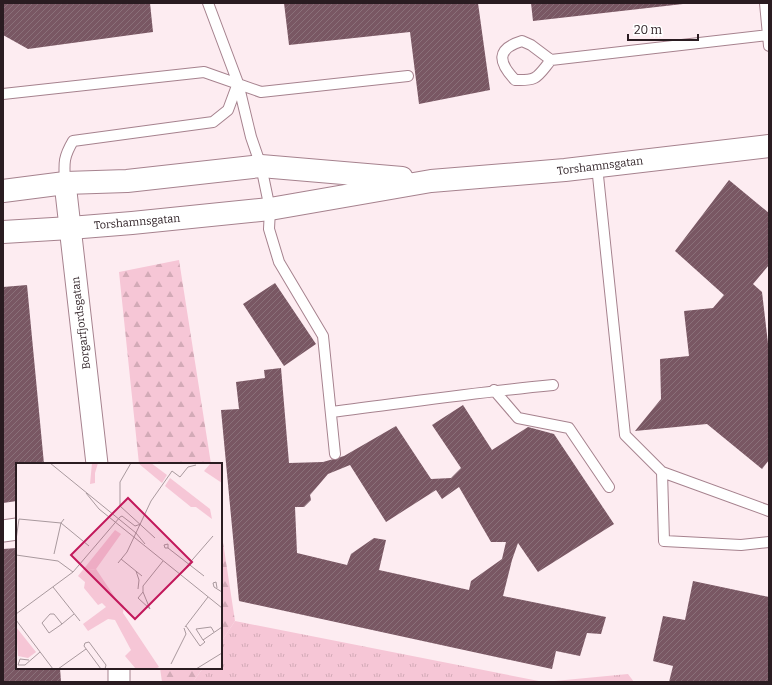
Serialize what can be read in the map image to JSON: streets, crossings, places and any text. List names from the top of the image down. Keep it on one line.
{"streets":{"street":["Torshamnsgatan","Borgarfjordsgatan"]},"crossings":[["Torshamnsgatan","Borgarfjordsgatan"]],"scale_bar":"20 m"}
